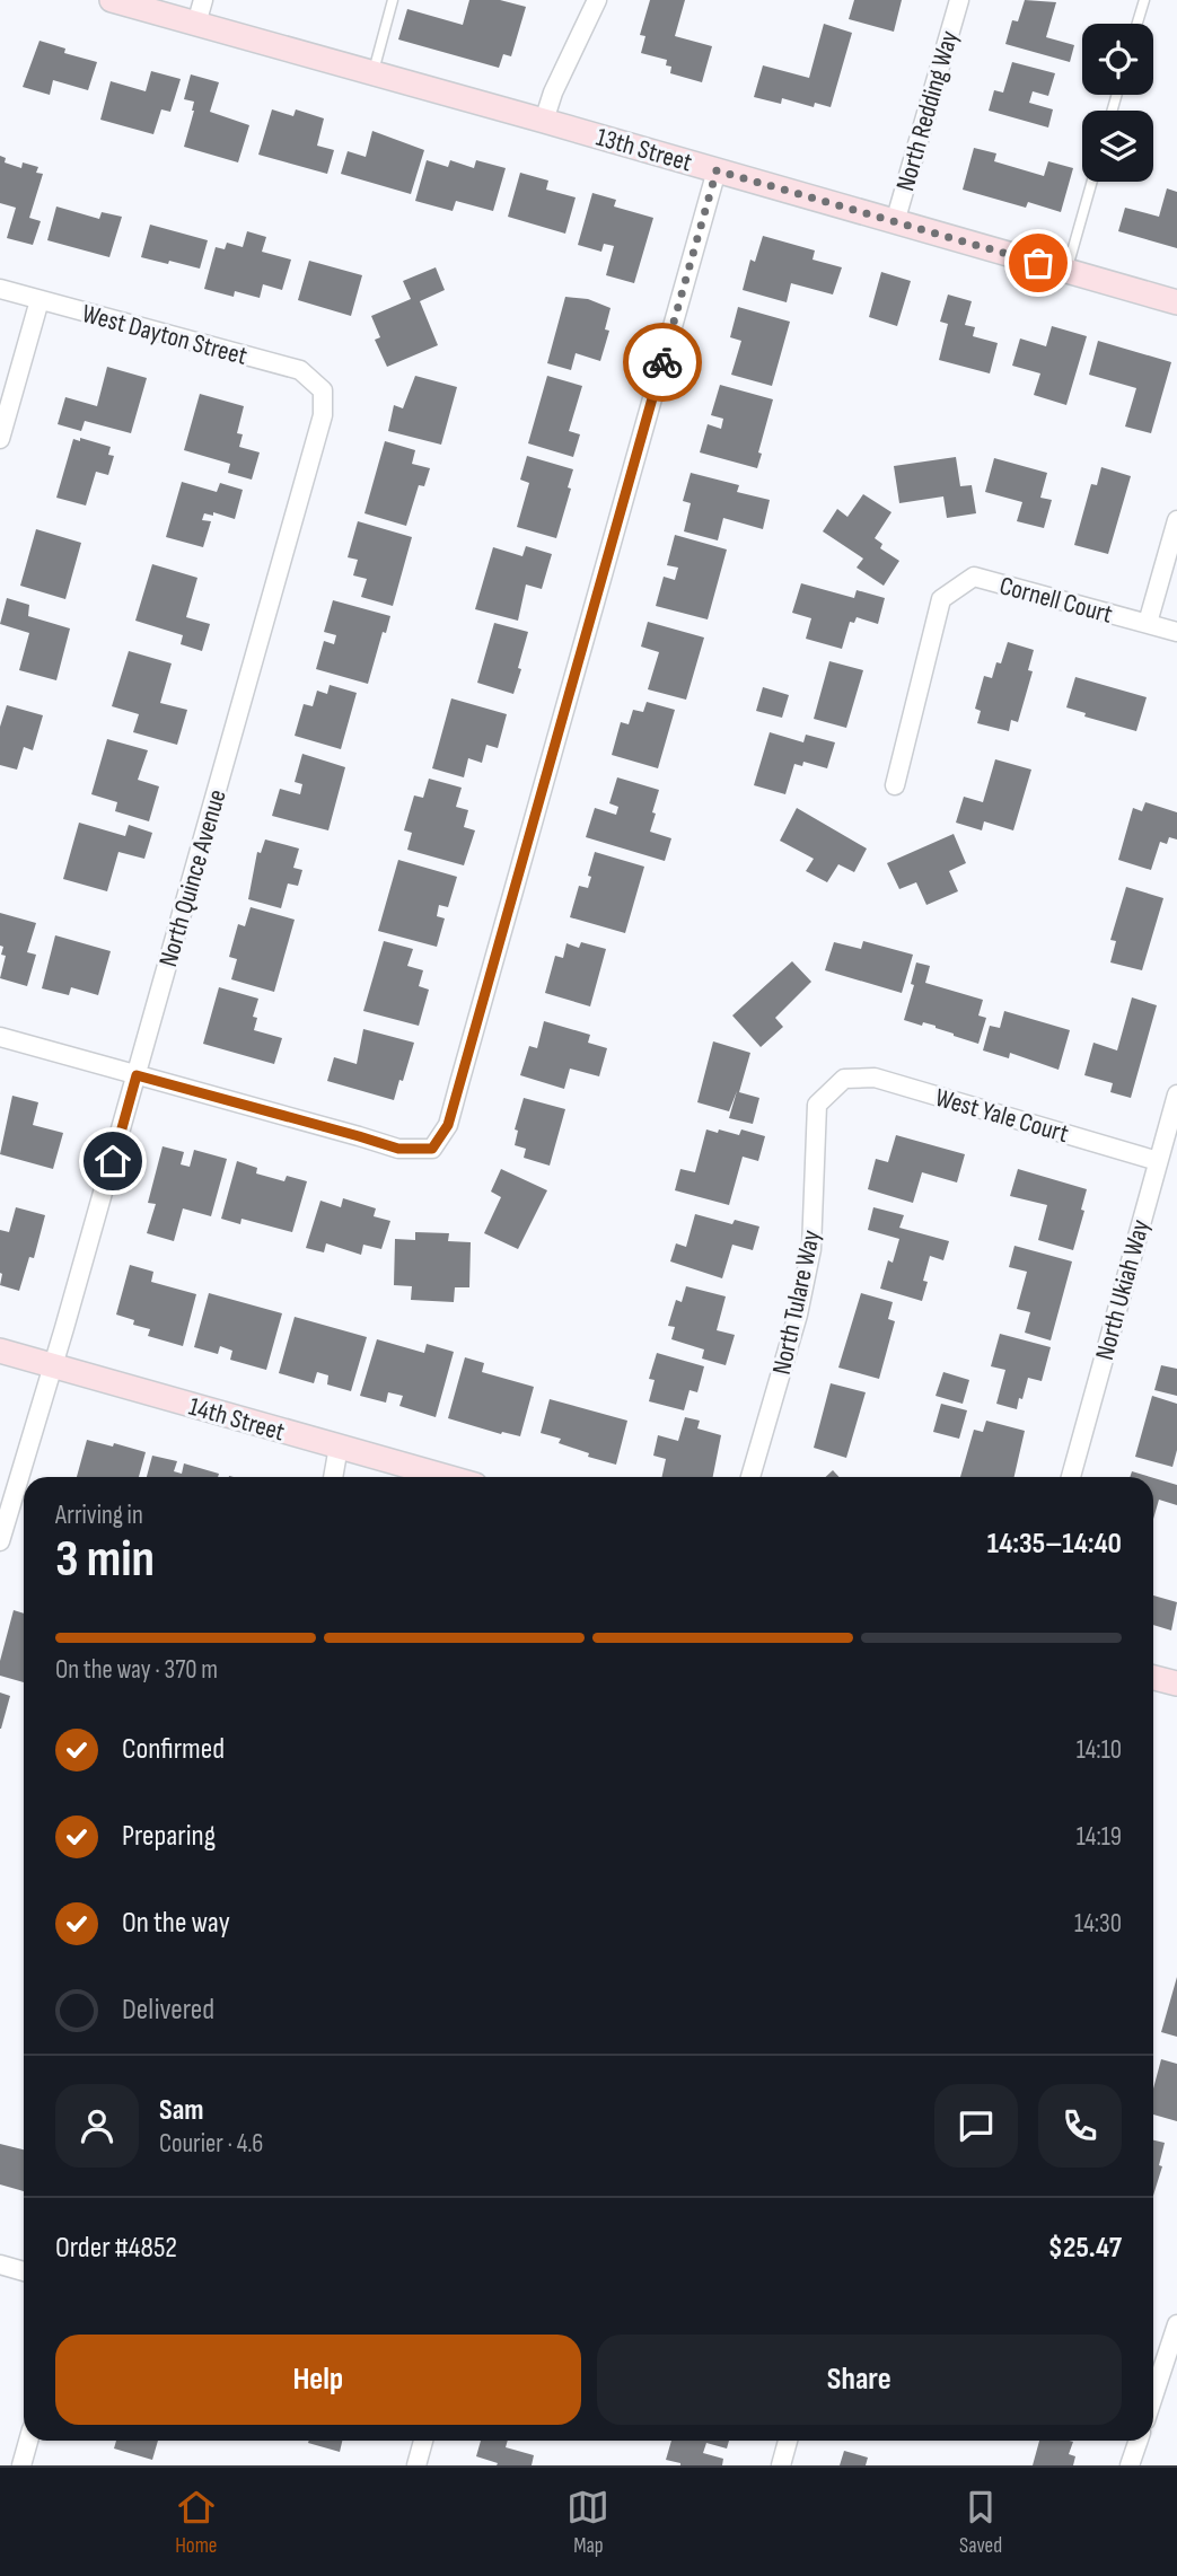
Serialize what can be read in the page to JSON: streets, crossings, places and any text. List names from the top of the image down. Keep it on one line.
{"streets":{"street":["North Redding Way","13th Street","West Dayton Street","Cornell Court","North Quince Avenue","West Yale Court","North Ukiah Way","North Tulare Way","14th Street"]},"crossings":[["North Redding Way","13th Street"],["West Dayton Street","North Quince Avenue"],["North Quince Avenue","14th Street"],["West Yale Court","North Ukiah Way"],["West Yale Court","North Tulare Way"]],"page":{"heading":["3 min","Arriving in","14:35–14:40"],"panel":["Sam","Courier · 4.6","Order #4852","$25.47"],"bar":"On the way · 370 m","list":[["Confirmed","14:10"],["Preparing","14:19"],["On the way","14:30"],"Delivered"],"buttons":["Help","Share"],"tabs":["Home","Map","Saved"]}}
